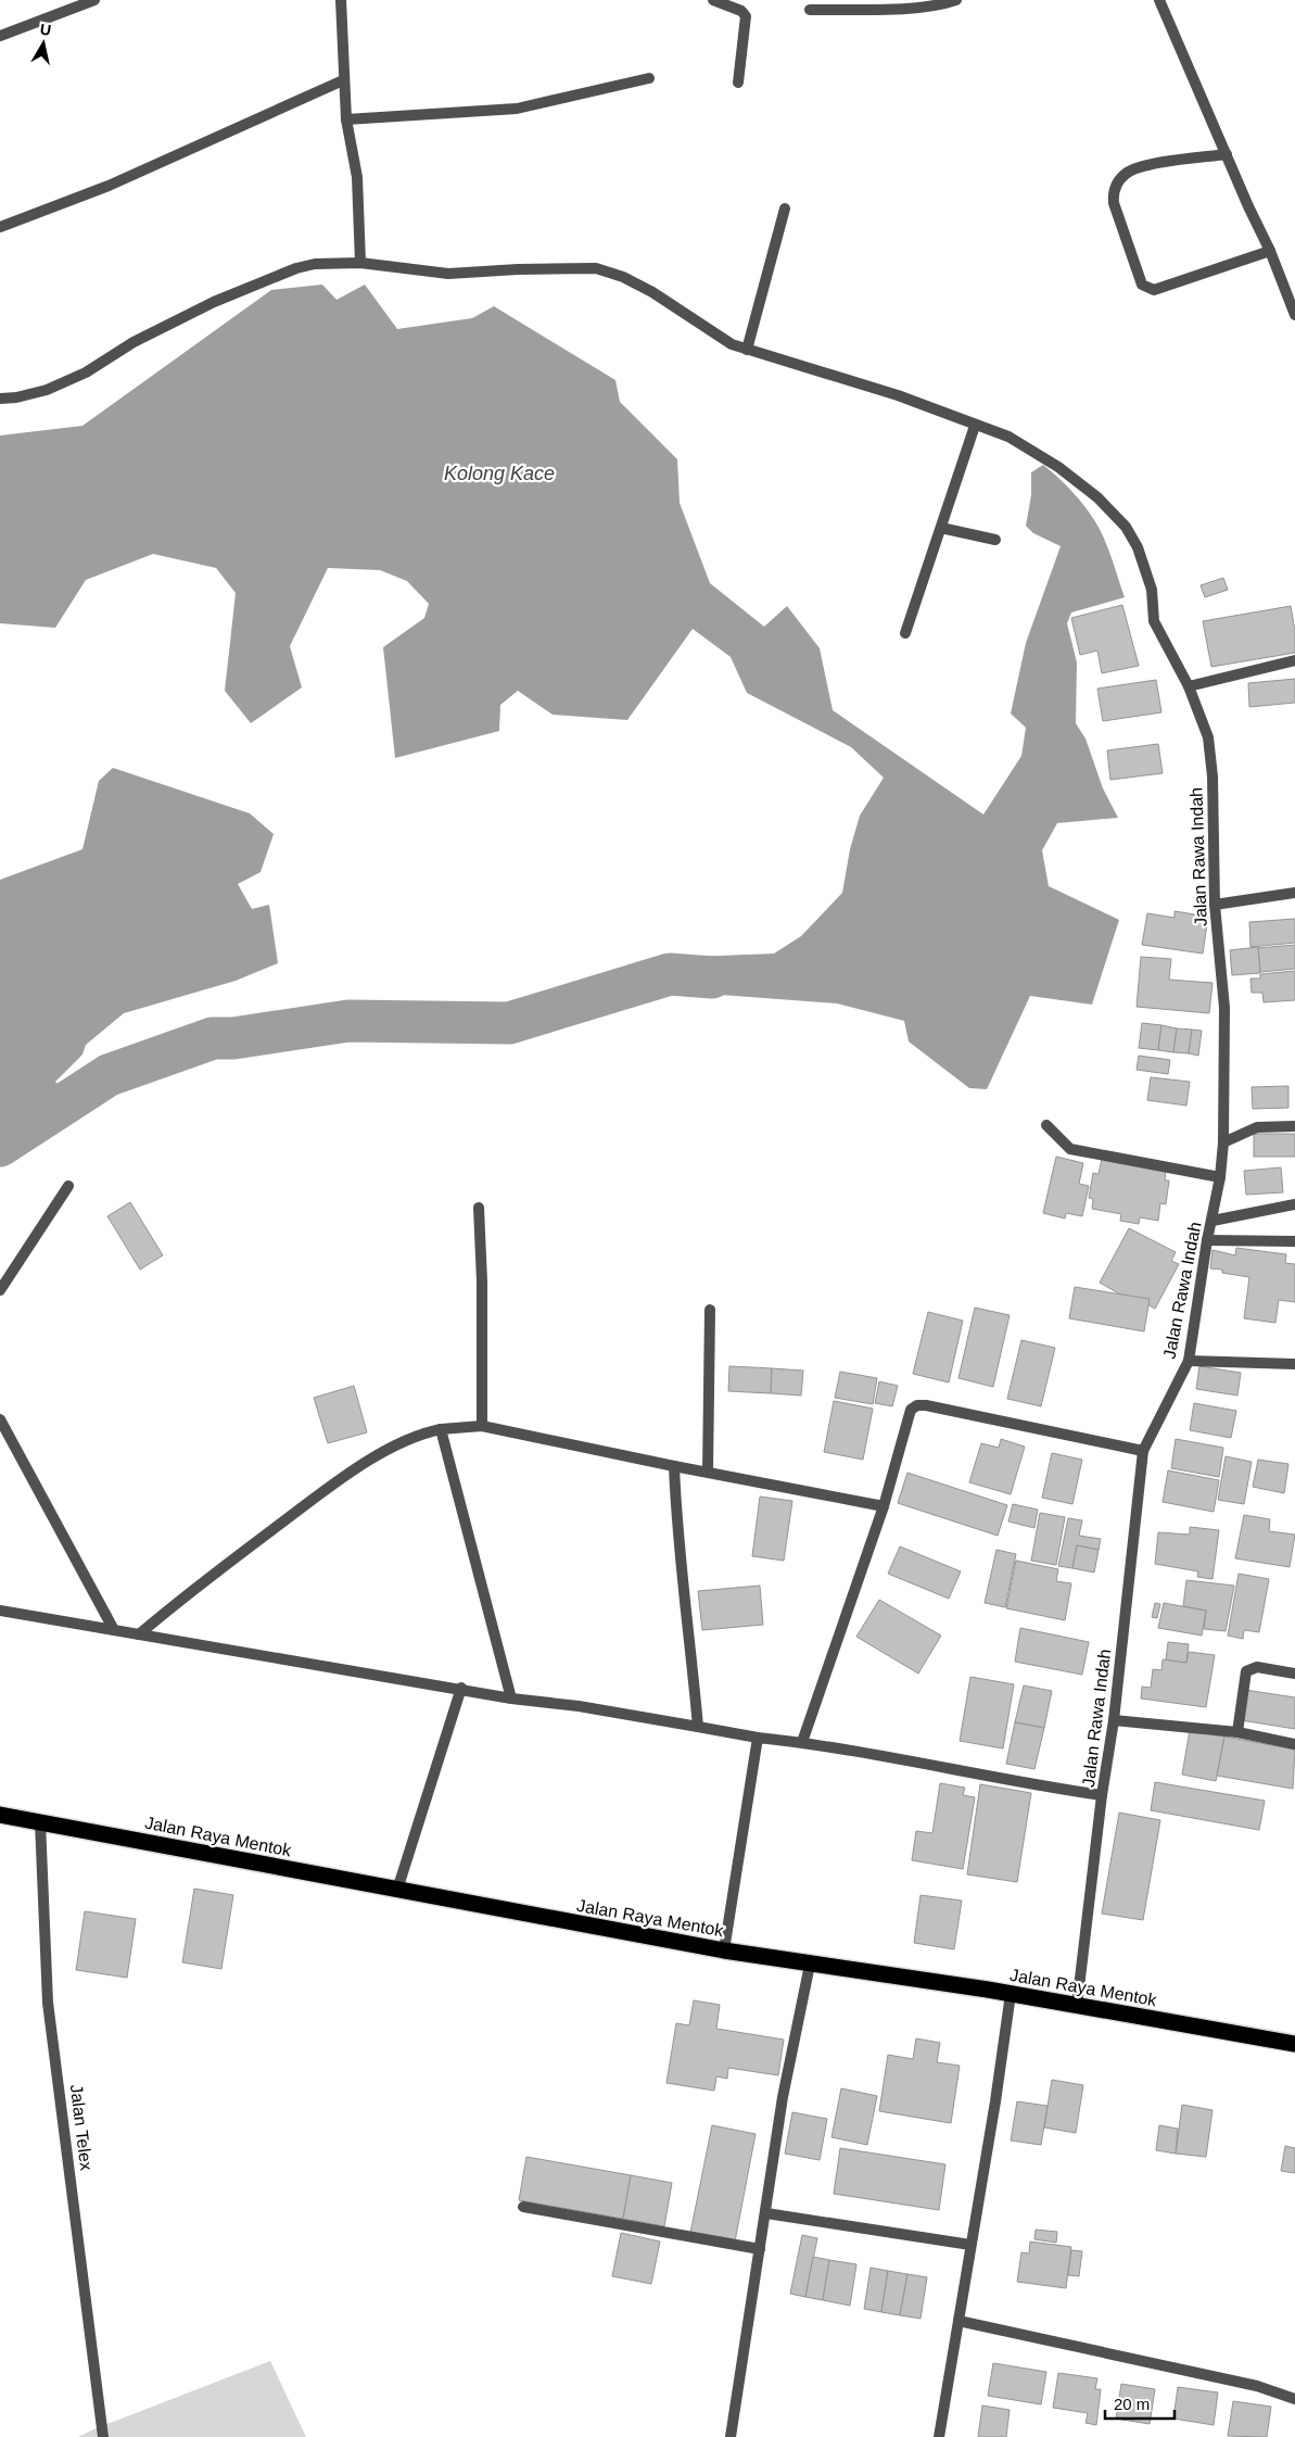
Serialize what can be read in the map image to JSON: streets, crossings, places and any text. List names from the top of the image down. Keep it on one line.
{"streets":{"highway":["Jalan Raya Mentok"],"street":["Jalan Rawa Indah","Jalan Telex"]},"crossings":[["Jalan Rawa Indah","Jalan Raya Mentok"],["Jalan Raya Mentok","Jalan Telex"]],"water":["Kolong Kace"],"scale_bar":"20 m","north":"top"}
